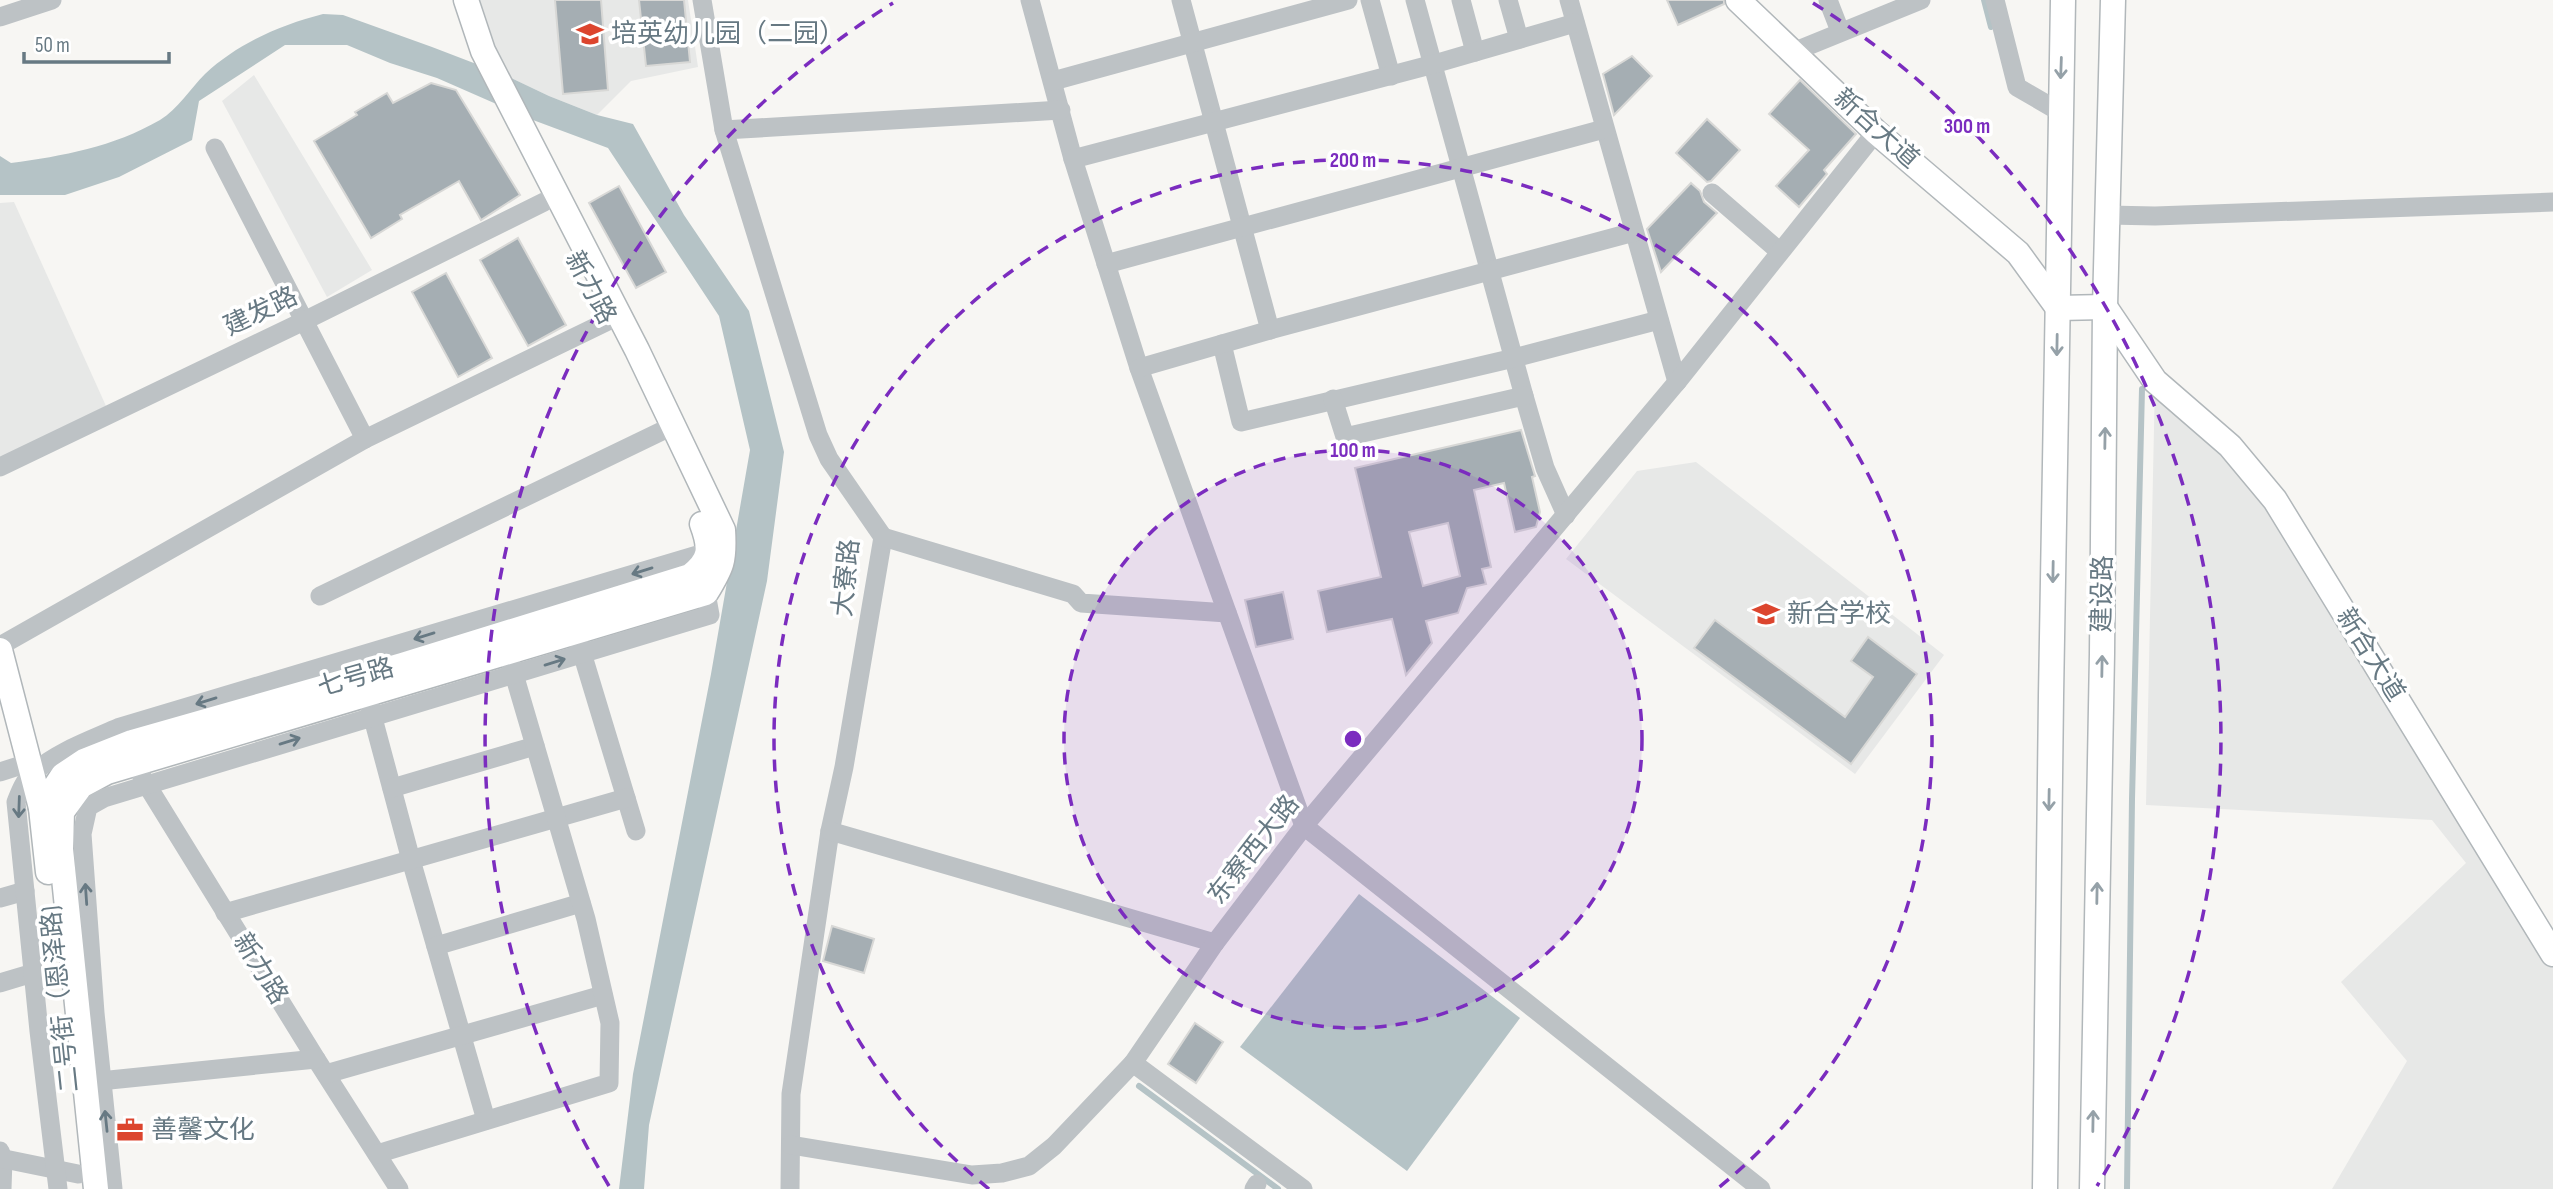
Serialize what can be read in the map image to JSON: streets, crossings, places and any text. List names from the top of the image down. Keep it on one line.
{"streets":{"main road":["新合大道","新力路","建设路","七号路","二号街（恩泽路)"],"street":["建发路","大寮路","东寮西大路"]},"crossings":[["新合大道","建设路"],["新合大道","东寮西大路"],["新力路","建发路"],["新力路","七号路"],["大寮路","东寮西大路"],["七号路","二号街（恩泽路)"]],"places":{"school or university":["培英幼儿园（二园）","新合学校"],"office":["善馨文化"]},"scale_bar":"50 m","rings":["300 m","200 m","100 m"]}
